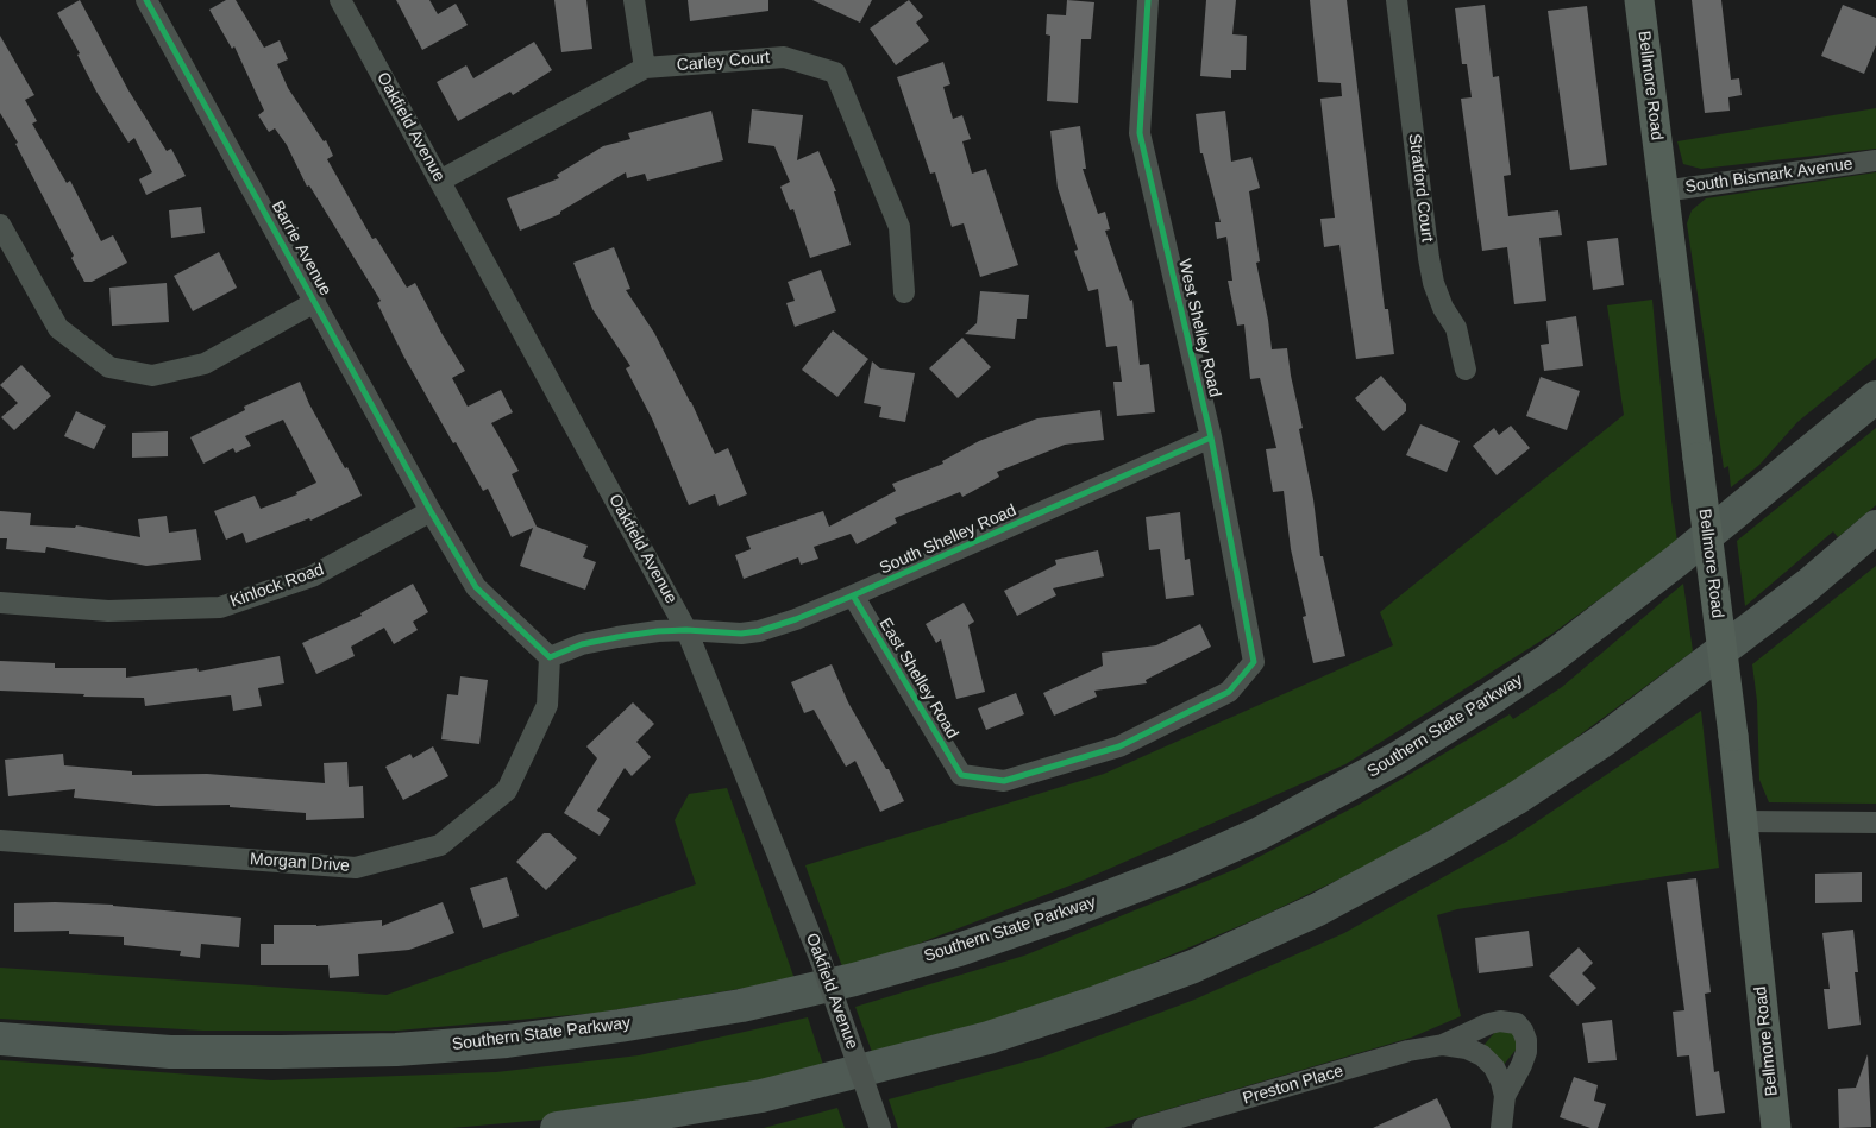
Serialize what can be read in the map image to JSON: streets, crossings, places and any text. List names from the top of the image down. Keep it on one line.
{"streets":{"highway":["Southern State Parkway"],"main road":["Bellmore Road"],"street":["Carley Court","Oakfield Avenue","South Bismark Avenue","Stratford Court","Barrie Avenue","West Shelley Road","South Shelley Road","Kinlock Road","East Shelley Road","Morgan Drive","Preston Place"]},"crossings":[["Carley Court","Oakfield Avenue"],["Bellmore Road","South Bismark Avenue"],["Oakfield Avenue","South Shelley Road"],["Barrie Avenue","Kinlock Road"],["West Shelley Road","South Shelley Road"],["West Shelley Road","East Shelley Road"],["South Shelley Road","East Shelley Road"]]}
